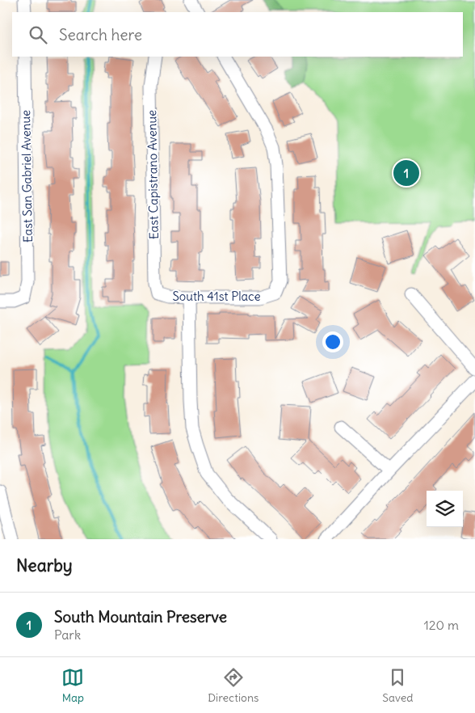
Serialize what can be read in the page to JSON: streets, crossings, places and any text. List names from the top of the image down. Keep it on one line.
{"streets":{"street":["East Capistrano Avenue","East San Gabriel Avenue","South 41st Place"]},"crossings":[["East Capistrano Avenue","South 41st Place"]],"page":{"search":"Search here","pins":"1","heading":"Nearby","list":[{"mark":"1","name":"South Mountain Preserve","note":"Park","value":"120 m"}],"nav":["Map","Directions","Saved"]}}
